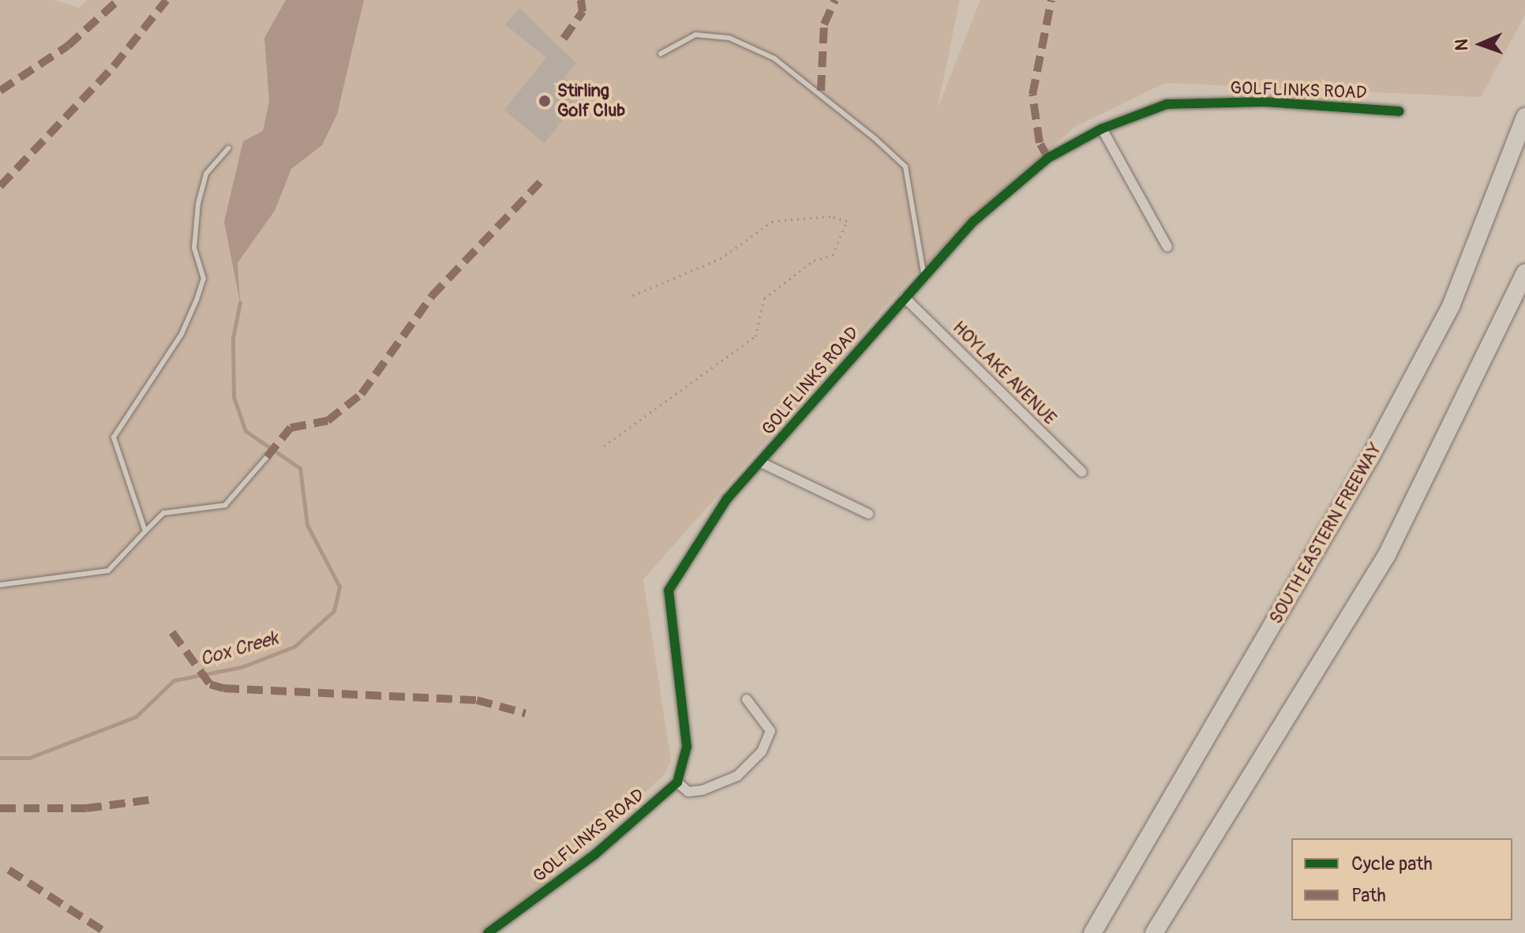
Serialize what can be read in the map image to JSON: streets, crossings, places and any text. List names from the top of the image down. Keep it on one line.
{"streets":{"highway":["SOUTH EASTERN FREEWAY"],"street":["GOLFLINKS ROAD","HOYLAKE AVENUE"]},"crossings":[["GOLFLINKS ROAD","HOYLAKE AVENUE"]],"water":["Cox Creek"],"places":["Stirling Golf Club"],"legend":["Cycle path","Path"],"north":"left"}
